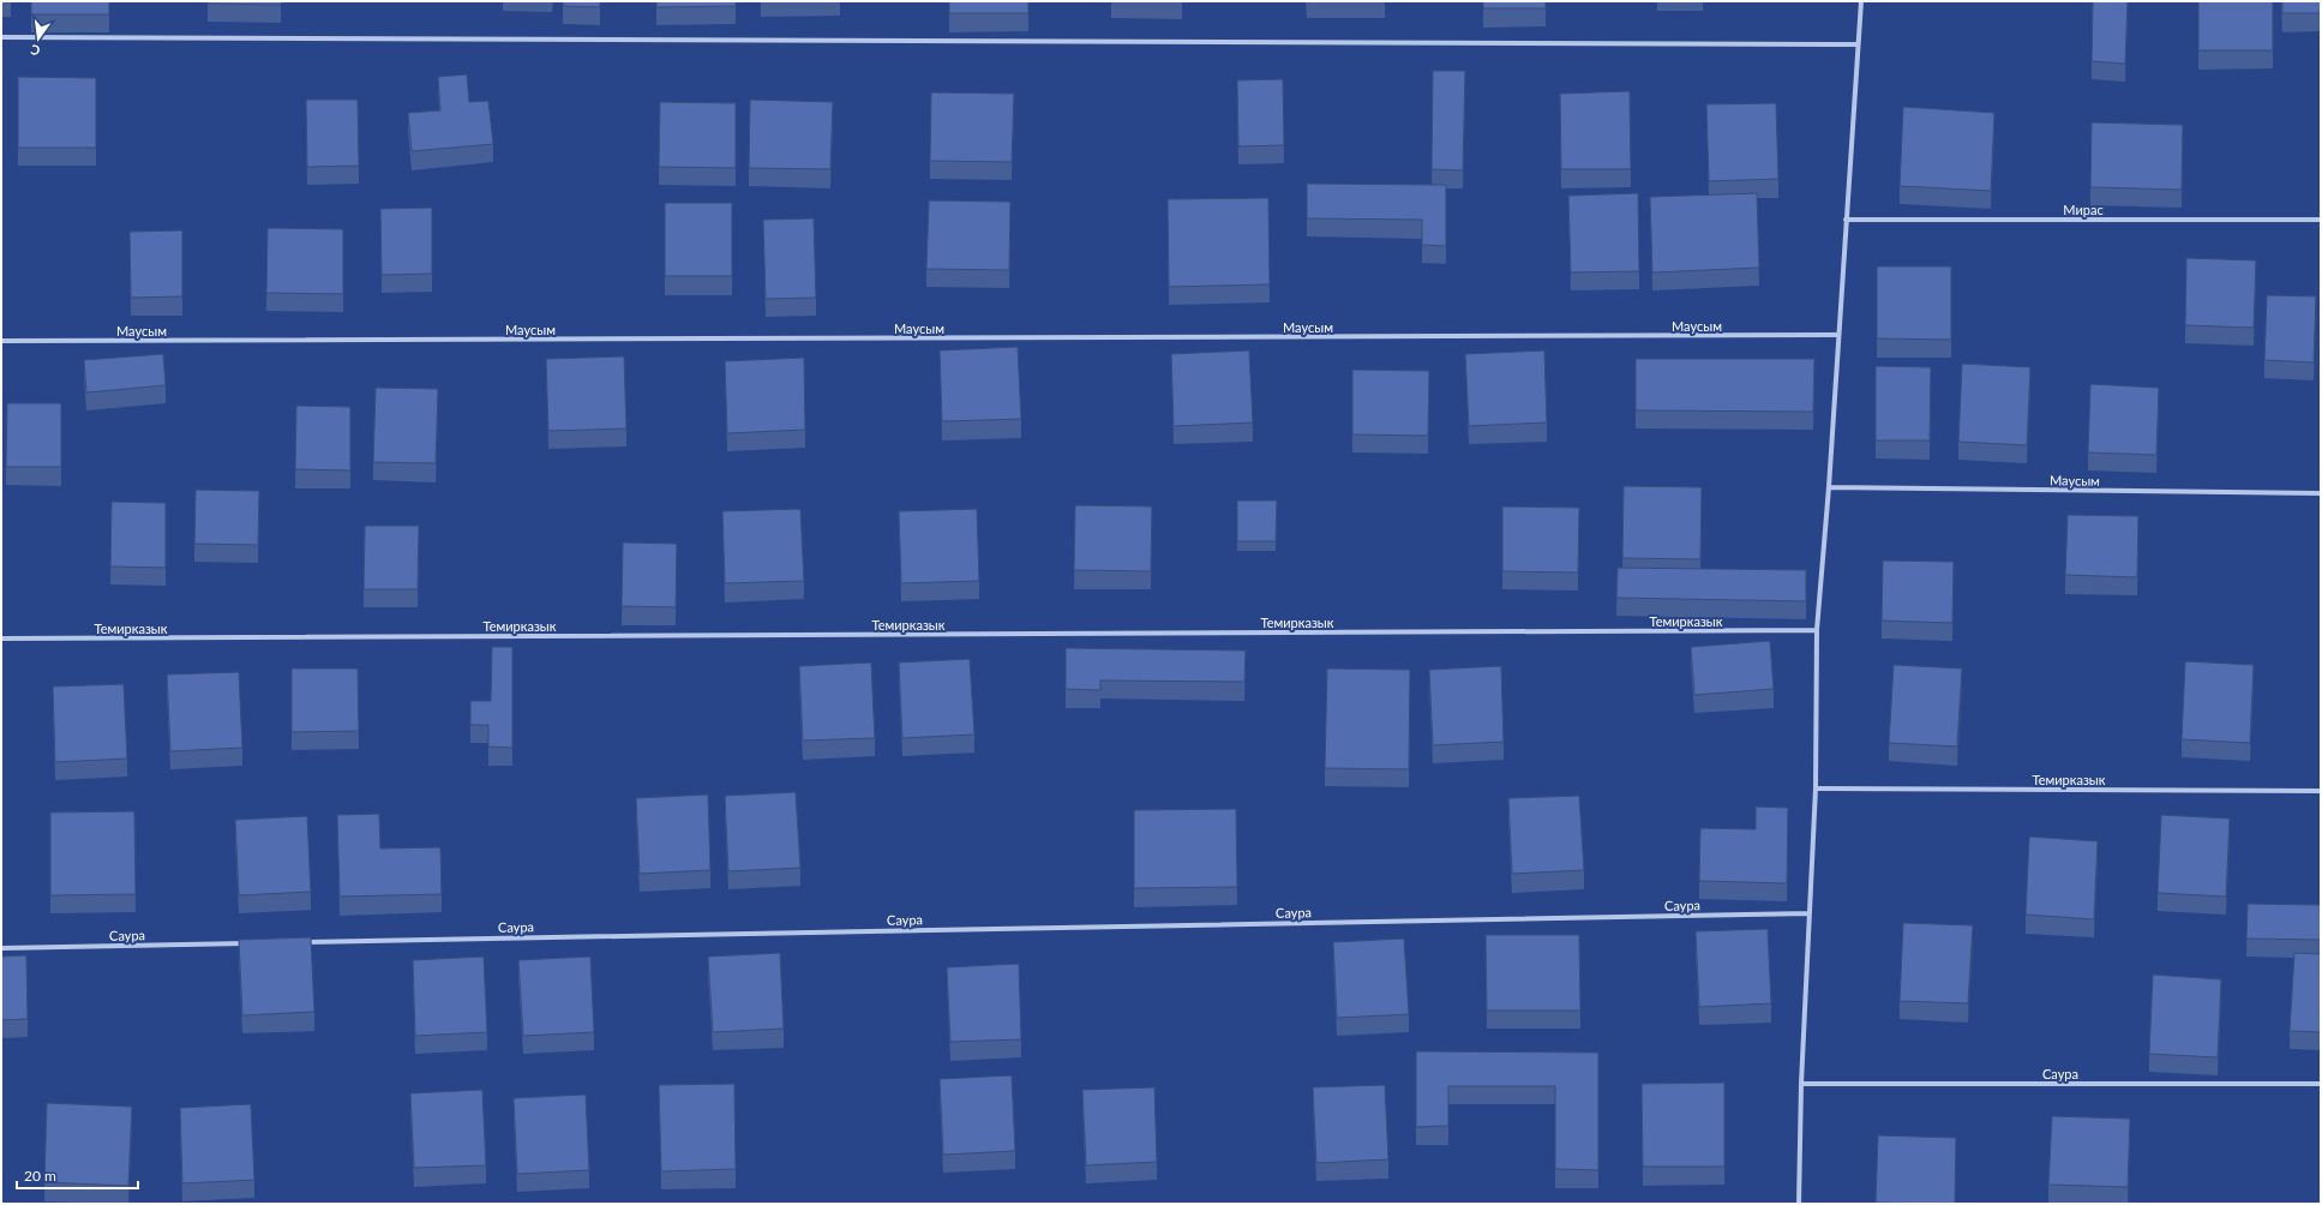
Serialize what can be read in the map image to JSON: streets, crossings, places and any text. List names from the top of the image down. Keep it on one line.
{"streets":{"street":["Мирас","Маусым","Темирказык","Саура"]},"scale_bar":"20 m","north":"bottom"}
